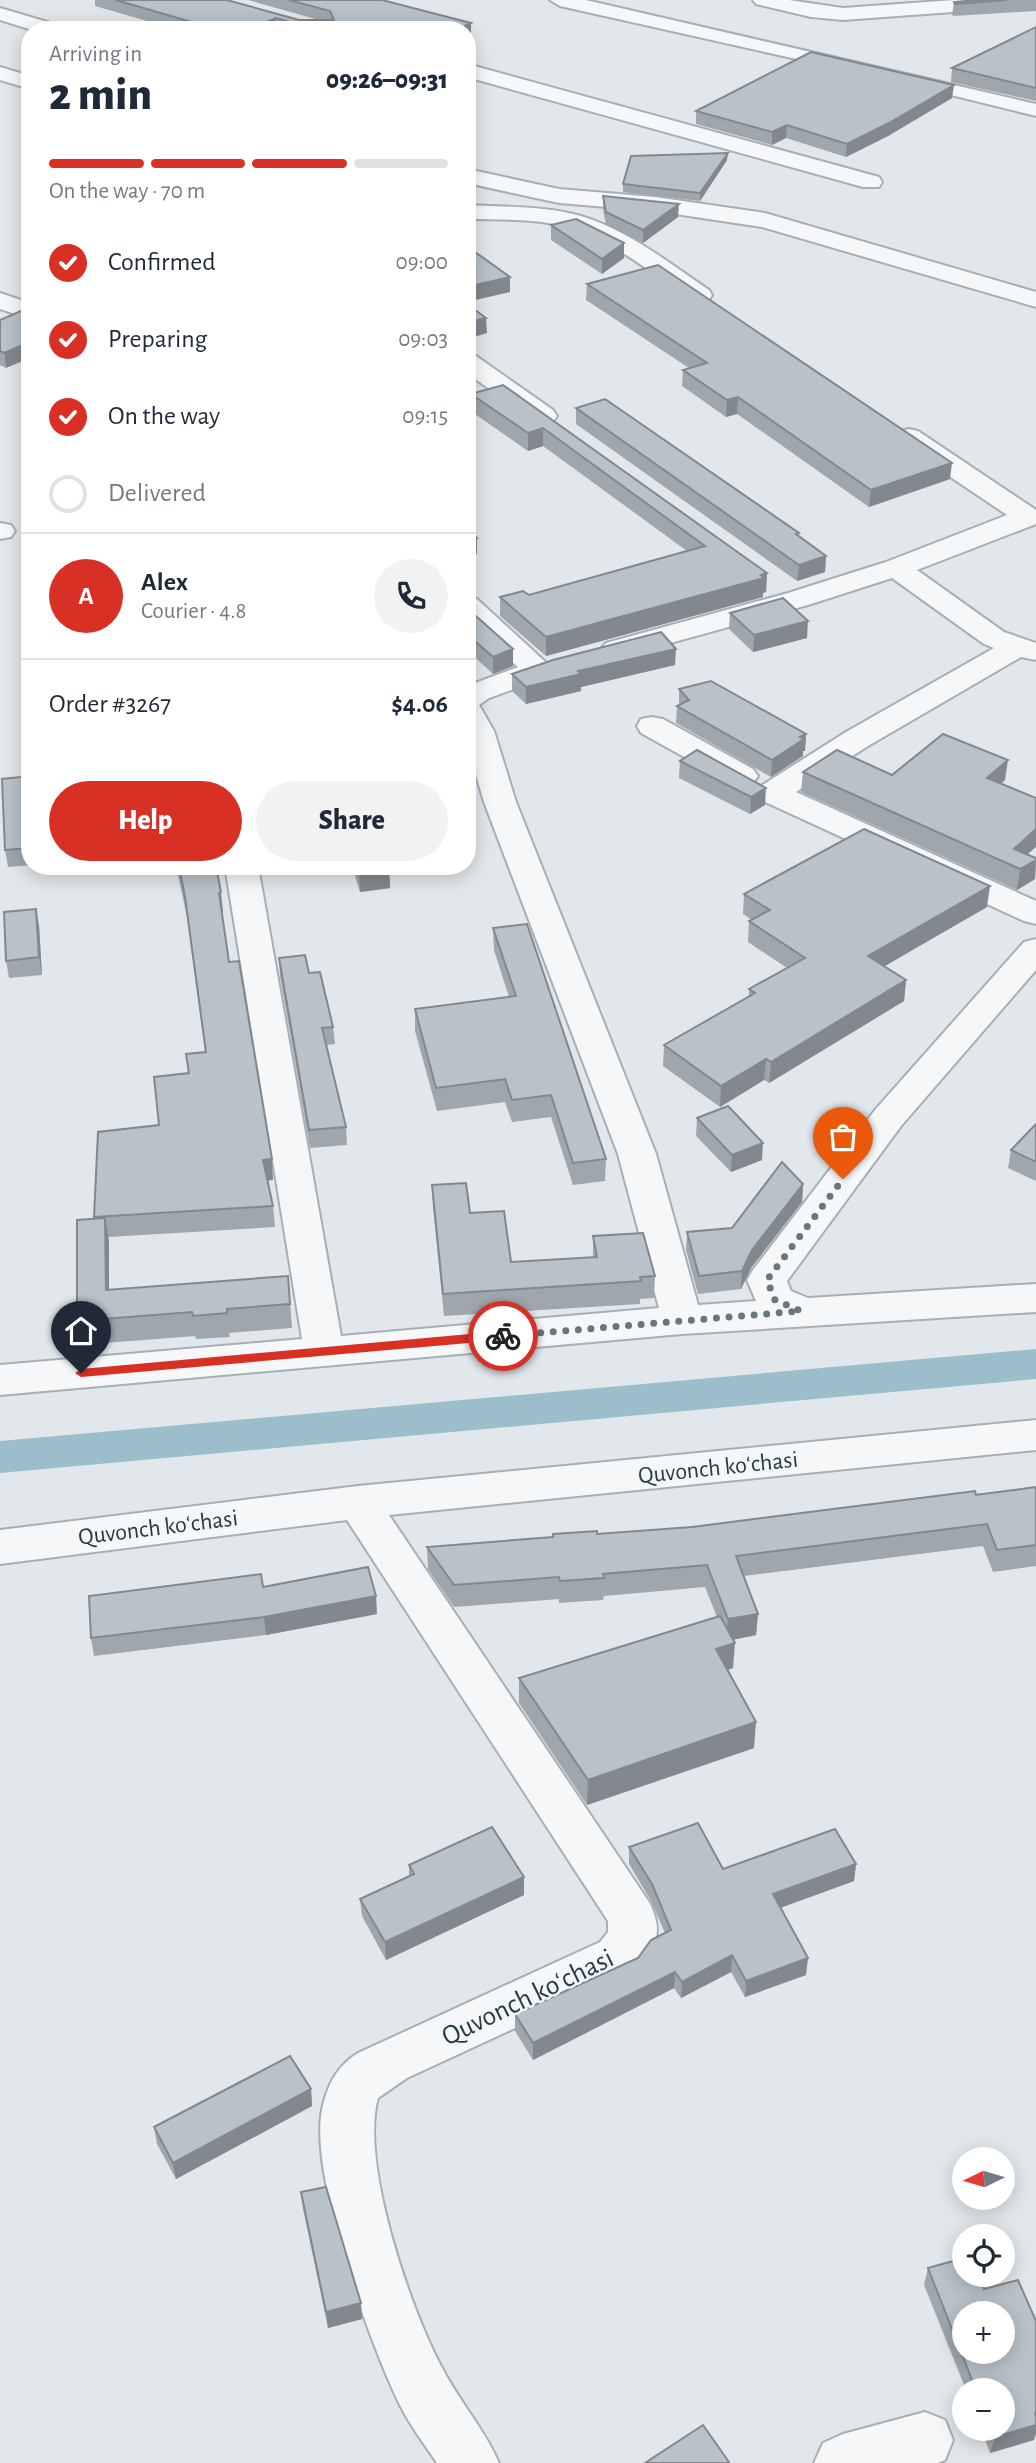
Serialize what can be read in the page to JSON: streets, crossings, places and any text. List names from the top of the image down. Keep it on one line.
{"streets":{"street":["Quvonch koʻchasi"]},"north":"left","page":{"heading":["2 min","Arriving in","09:26–09:31"],"panel":["Alex","Courier · 4.8","Order #3267","$4.06"],"bar":"On the way · 70 m","list":[["Confirmed","09:00"],["Preparing","09:03"],["On the way","09:15"],"Delivered"],"round":"A","buttons":["Help","Share"],"map_buttons":["+","−"]}}
